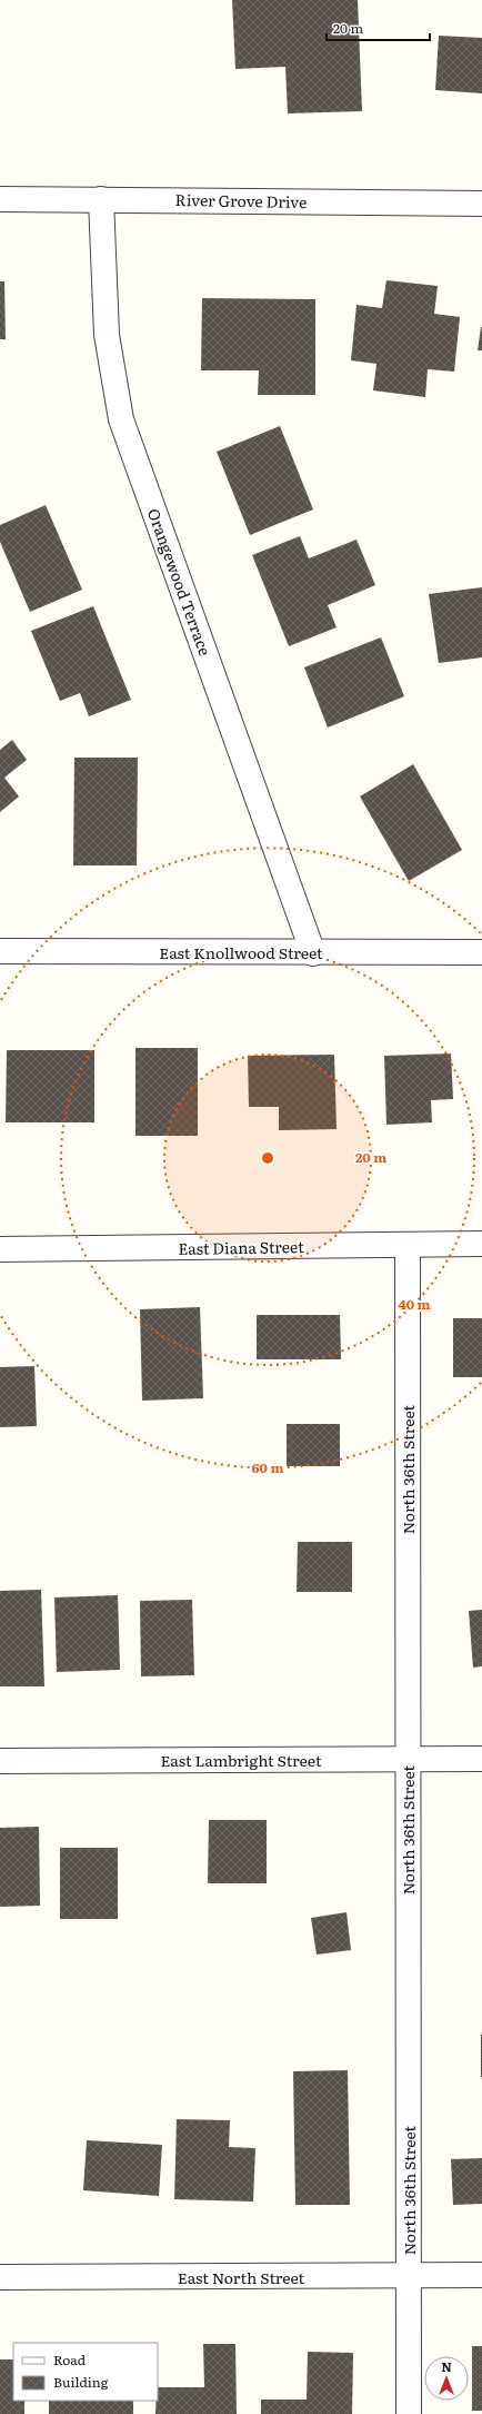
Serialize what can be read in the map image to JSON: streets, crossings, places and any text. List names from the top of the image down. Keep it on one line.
{"streets":{"street":["River Grove Drive","Orangewood Terrace","East Knollwood Street","East Diana Street","North 36th Street","East Lambright Street","East North Street"]},"crossings":[["River Grove Drive","Orangewood Terrace"],["Orangewood Terrace","East Knollwood Street"],["East Diana Street","North 36th Street"],["North 36th Street","East Lambright Street"],["North 36th Street","East North Street"]],"legend":["Road","Building"],"scale_bar":"20 m","north":"top","rings":["20 m","40 m","60 m"]}
